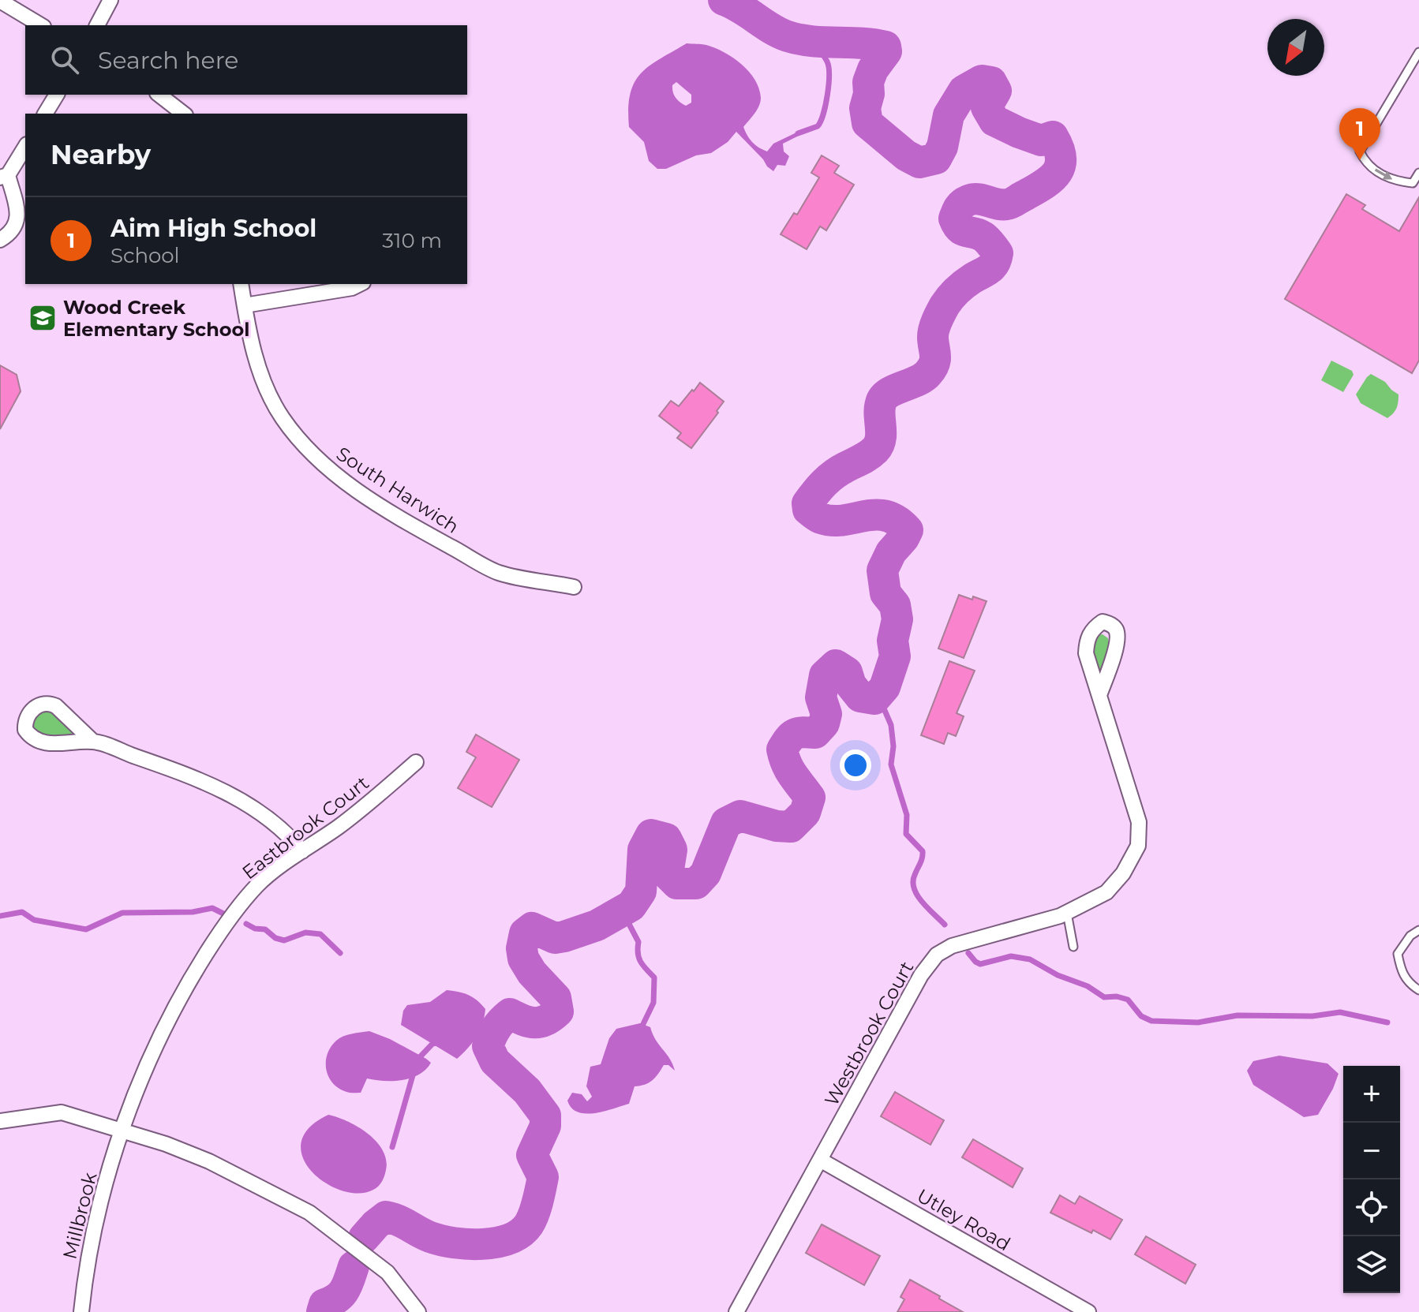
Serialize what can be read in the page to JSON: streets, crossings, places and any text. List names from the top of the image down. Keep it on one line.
{"streets":{"street":["South Harwich","Eastbrook Court","Westbrook Court","Millbrook","Utley Road"]},"crossings":[["Eastbrook Court","Millbrook"],["Westbrook Court","Utley Road"]],"places":{"school or university":["Wood Creek Elementary School"]},"north":"bottom left","page":{"search":"Search here","pins":"1","heading":"Nearby","list":[{"mark":"1","name":"Aim High School","note":"School","value":"310 m"}],"map_buttons":["+","−"]}}
